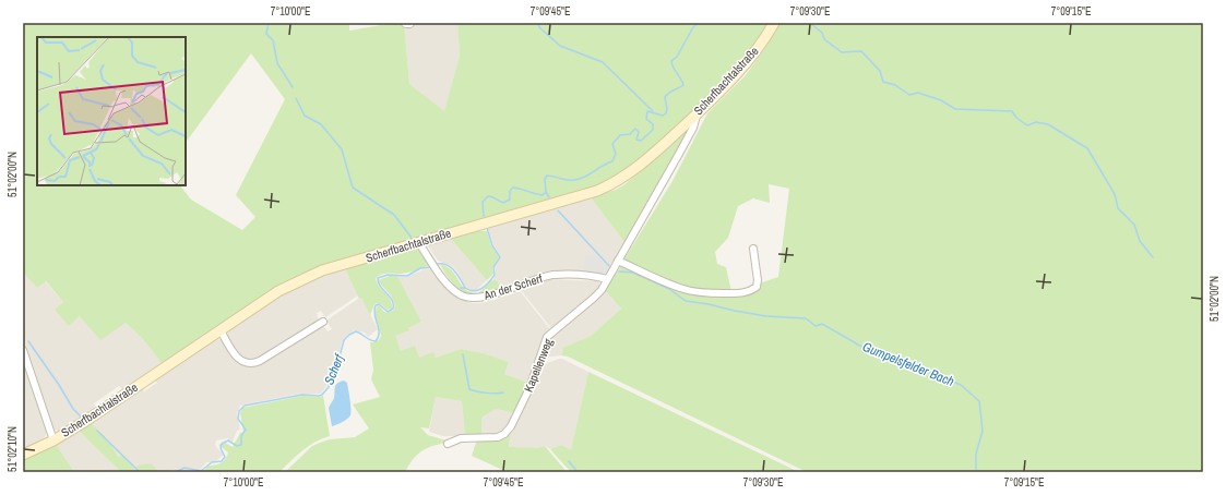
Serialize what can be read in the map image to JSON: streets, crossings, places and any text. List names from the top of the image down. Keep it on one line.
{"streets":{"main road":["Scherfbachtalstraße"],"street":["An der Scherf","Kapellenweg"]},"crossings":[["Scherfbachtalstraße","An der Scherf"],["Scherfbachtalstraße","Kapellenweg"],["An der Scherf","Kapellenweg"]],"water":["Gumpelsfelder Bach","Scherf"],"coordinates":["7°10'00\"E","7°09'45\"E","7°09'30\"E","7°09'15\"E","51°02'00\"N","51°02'10\"N"]}
